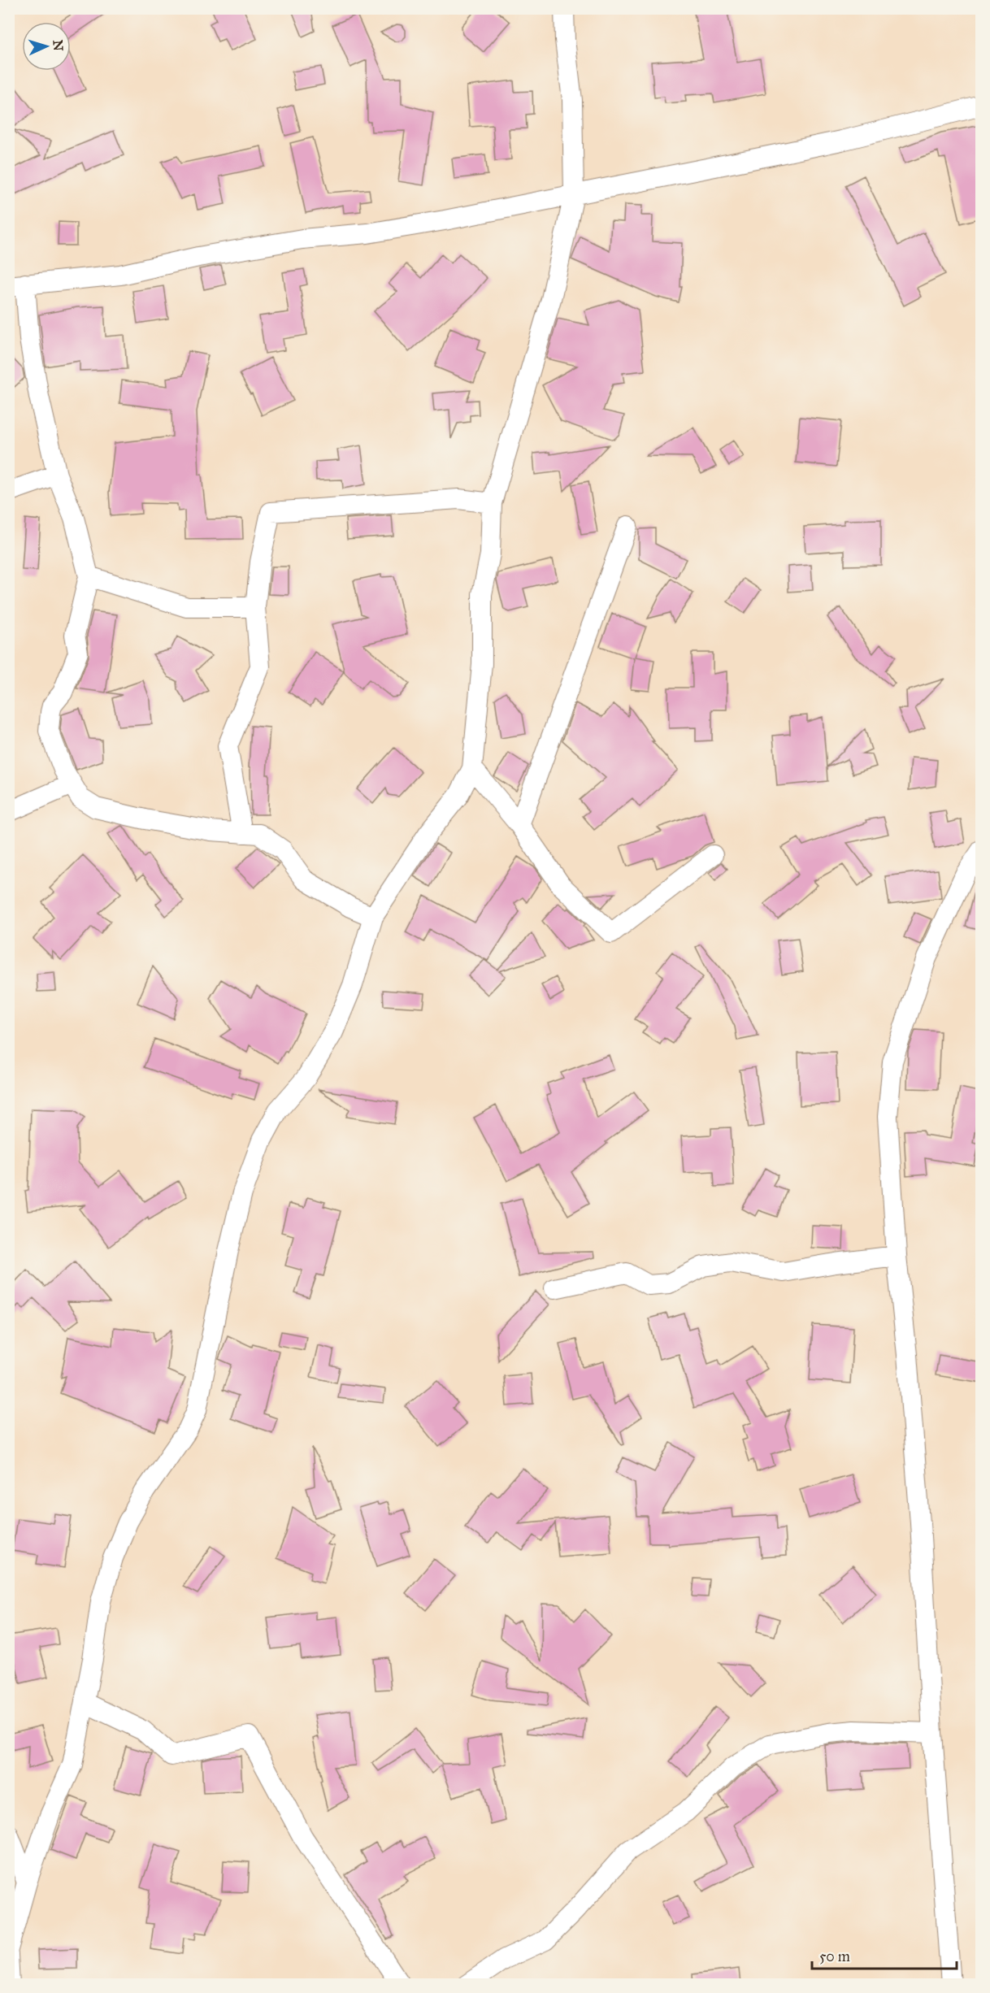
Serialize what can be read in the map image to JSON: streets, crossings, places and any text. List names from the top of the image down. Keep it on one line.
{"scale_bar":"50 m","north":"right"}
